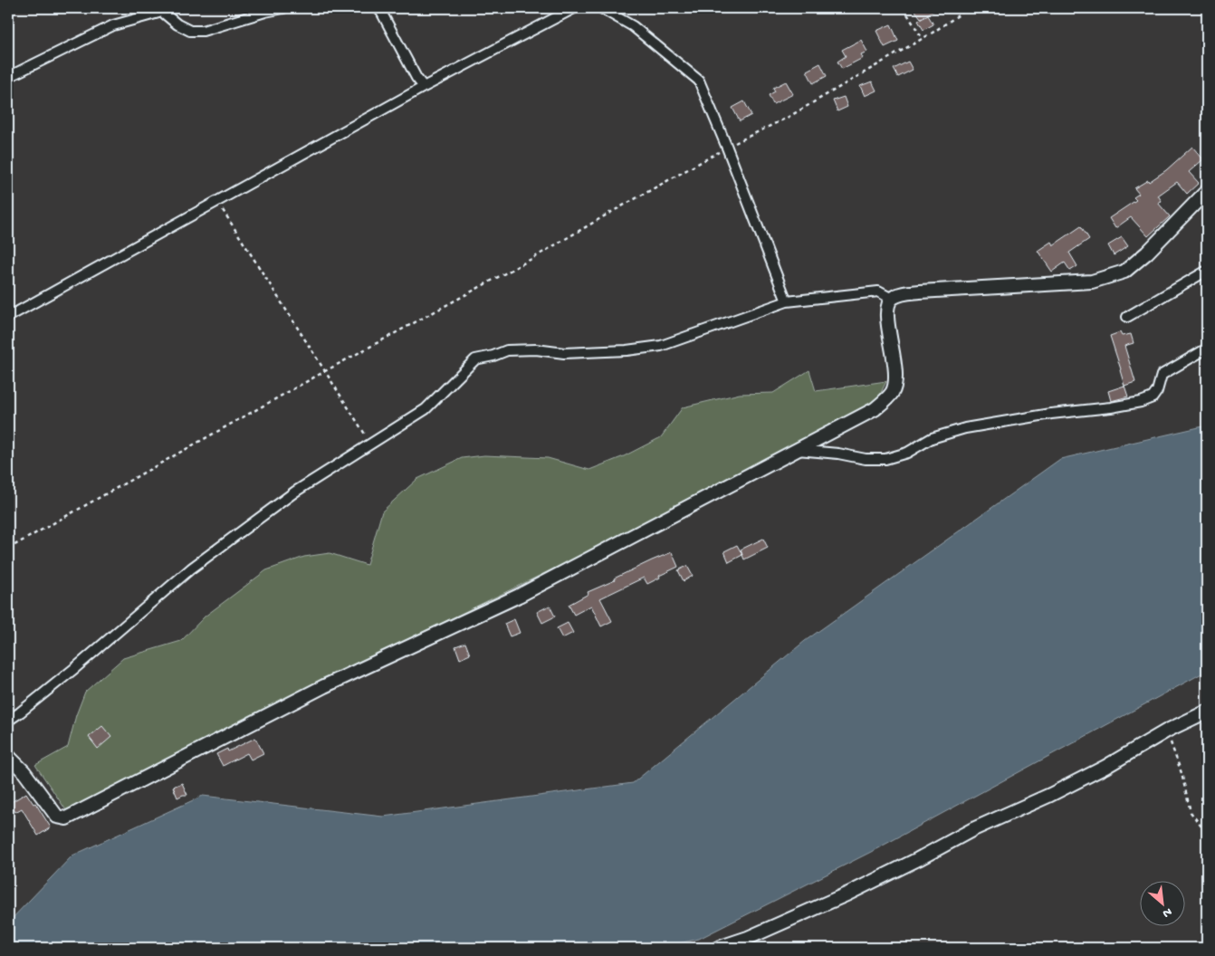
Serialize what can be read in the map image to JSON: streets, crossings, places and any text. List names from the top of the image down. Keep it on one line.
{"north":"bottom right"}
